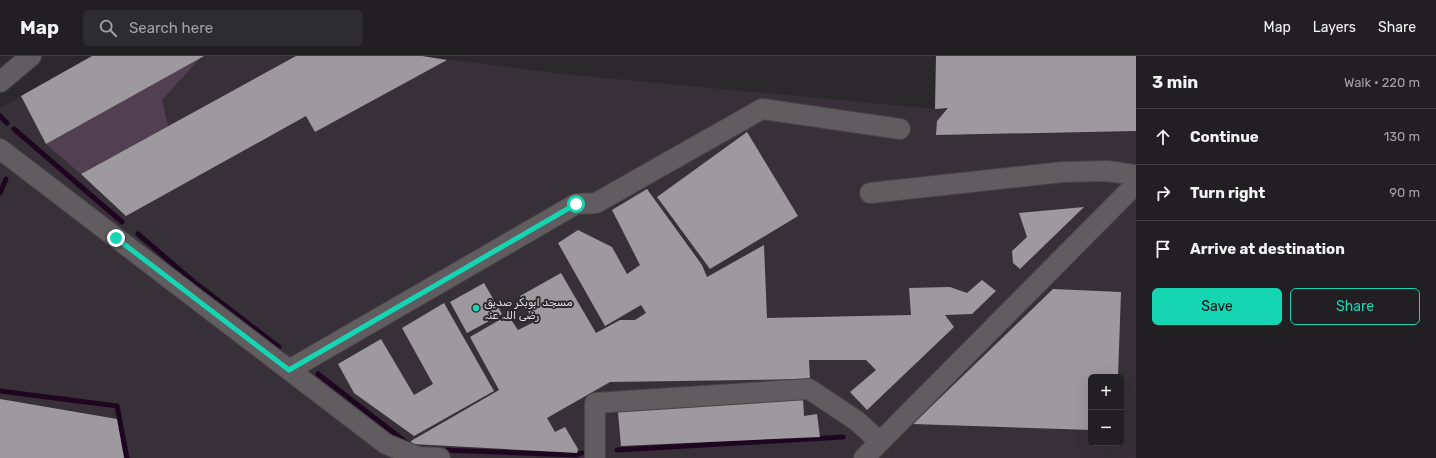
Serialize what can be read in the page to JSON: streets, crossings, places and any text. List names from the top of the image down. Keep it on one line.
{"places":["مسجد ابوبکر صدیق رضی اللہ عنہ"],"page":{"header":"Map","search":"Search here","nav":["Map","Layers","Share"],"heading":["3 min","Walk · 220 m"],"list":[["Continue","130 m"],["Turn right","90 m"],"Arrive at destination"],"buttons":["Save","Share"],"map_buttons":["+","−"]}}
